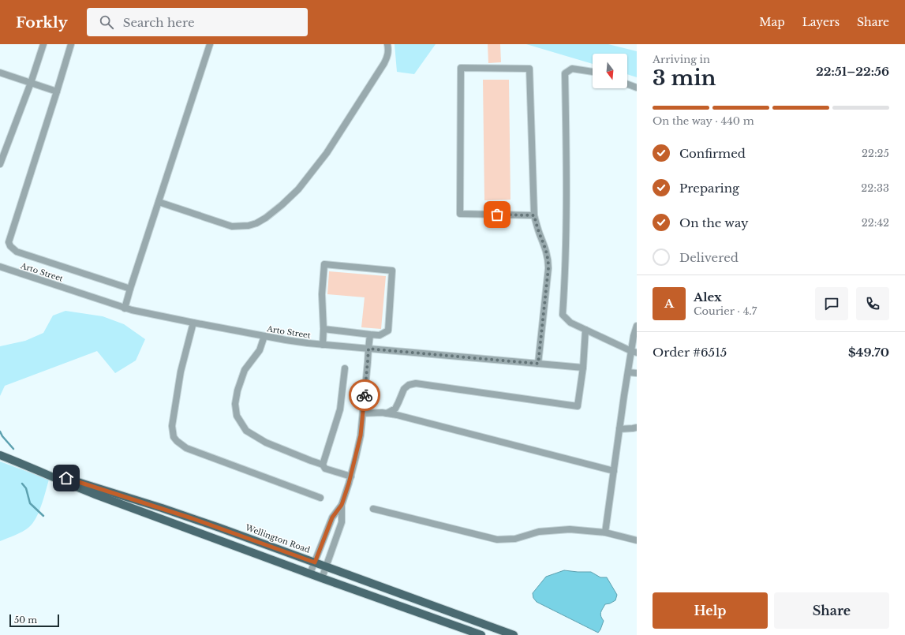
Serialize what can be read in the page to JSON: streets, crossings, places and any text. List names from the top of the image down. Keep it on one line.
{"streets":{"main road":["Wellington Road"],"street":["Arto Street"]},"scale_bar":"50 m","north":"bottom","page":{"header":"Forkly","search":"Search here","nav":["Map","Layers","Share"],"heading":["3 min","Arriving in","22:51–22:56"],"panel":["Alex","Courier · 4.7","Order #6515","$49.70"],"bar":"On the way · 440 m","list":[["Confirmed","22:25"],["Preparing","22:33"],["On the way","22:42"],"Delivered"],"round":"A","buttons":["Help","Share"],"scale":"50 m"}}
